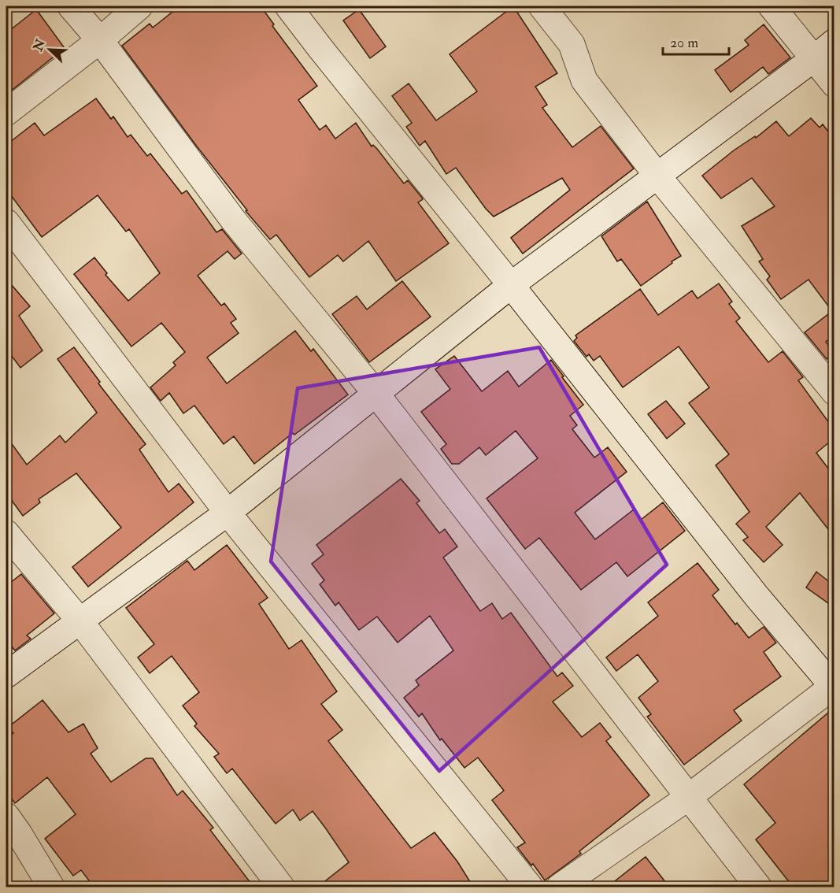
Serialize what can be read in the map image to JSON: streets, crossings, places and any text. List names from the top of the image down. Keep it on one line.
{"scale_bar":"20 m","north":"top left"}
